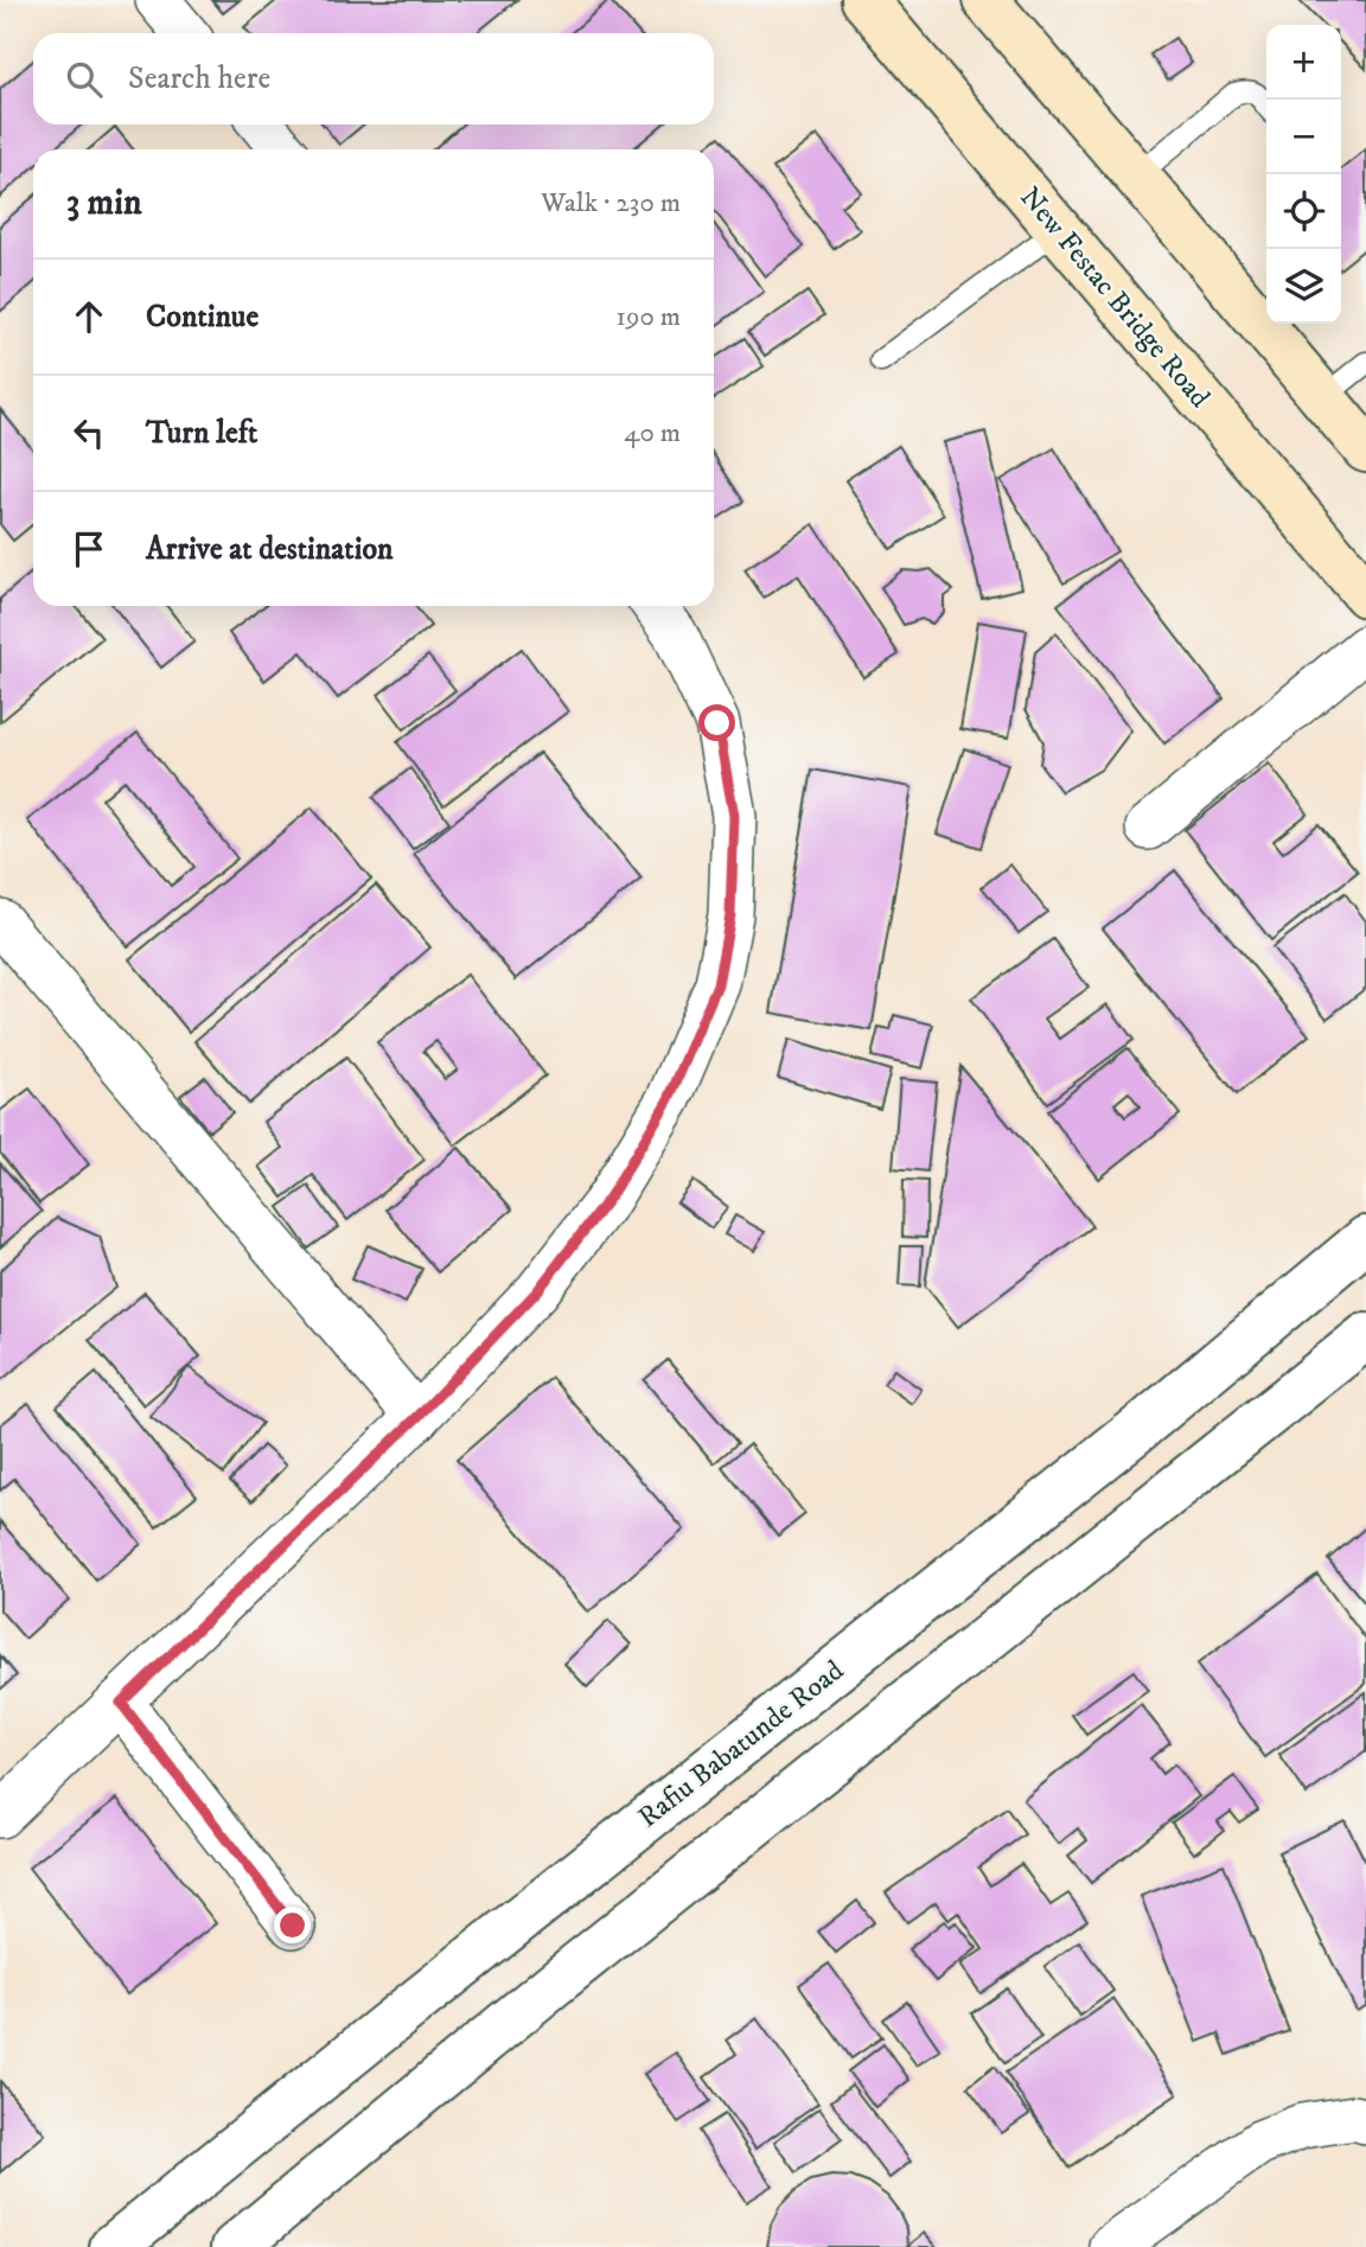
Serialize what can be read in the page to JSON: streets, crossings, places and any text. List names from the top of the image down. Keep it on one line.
{"streets":{"main road":["New Festac Bridge Road"],"street":["Rafiu Babatunde Road"]},"page":{"map_buttons":["+","−"],"search":"Search here","heading":["3 min","Walk · 230 m"],"list":[["Continue","190 m"],["Turn left","40 m"],"Arrive at destination"]}}
